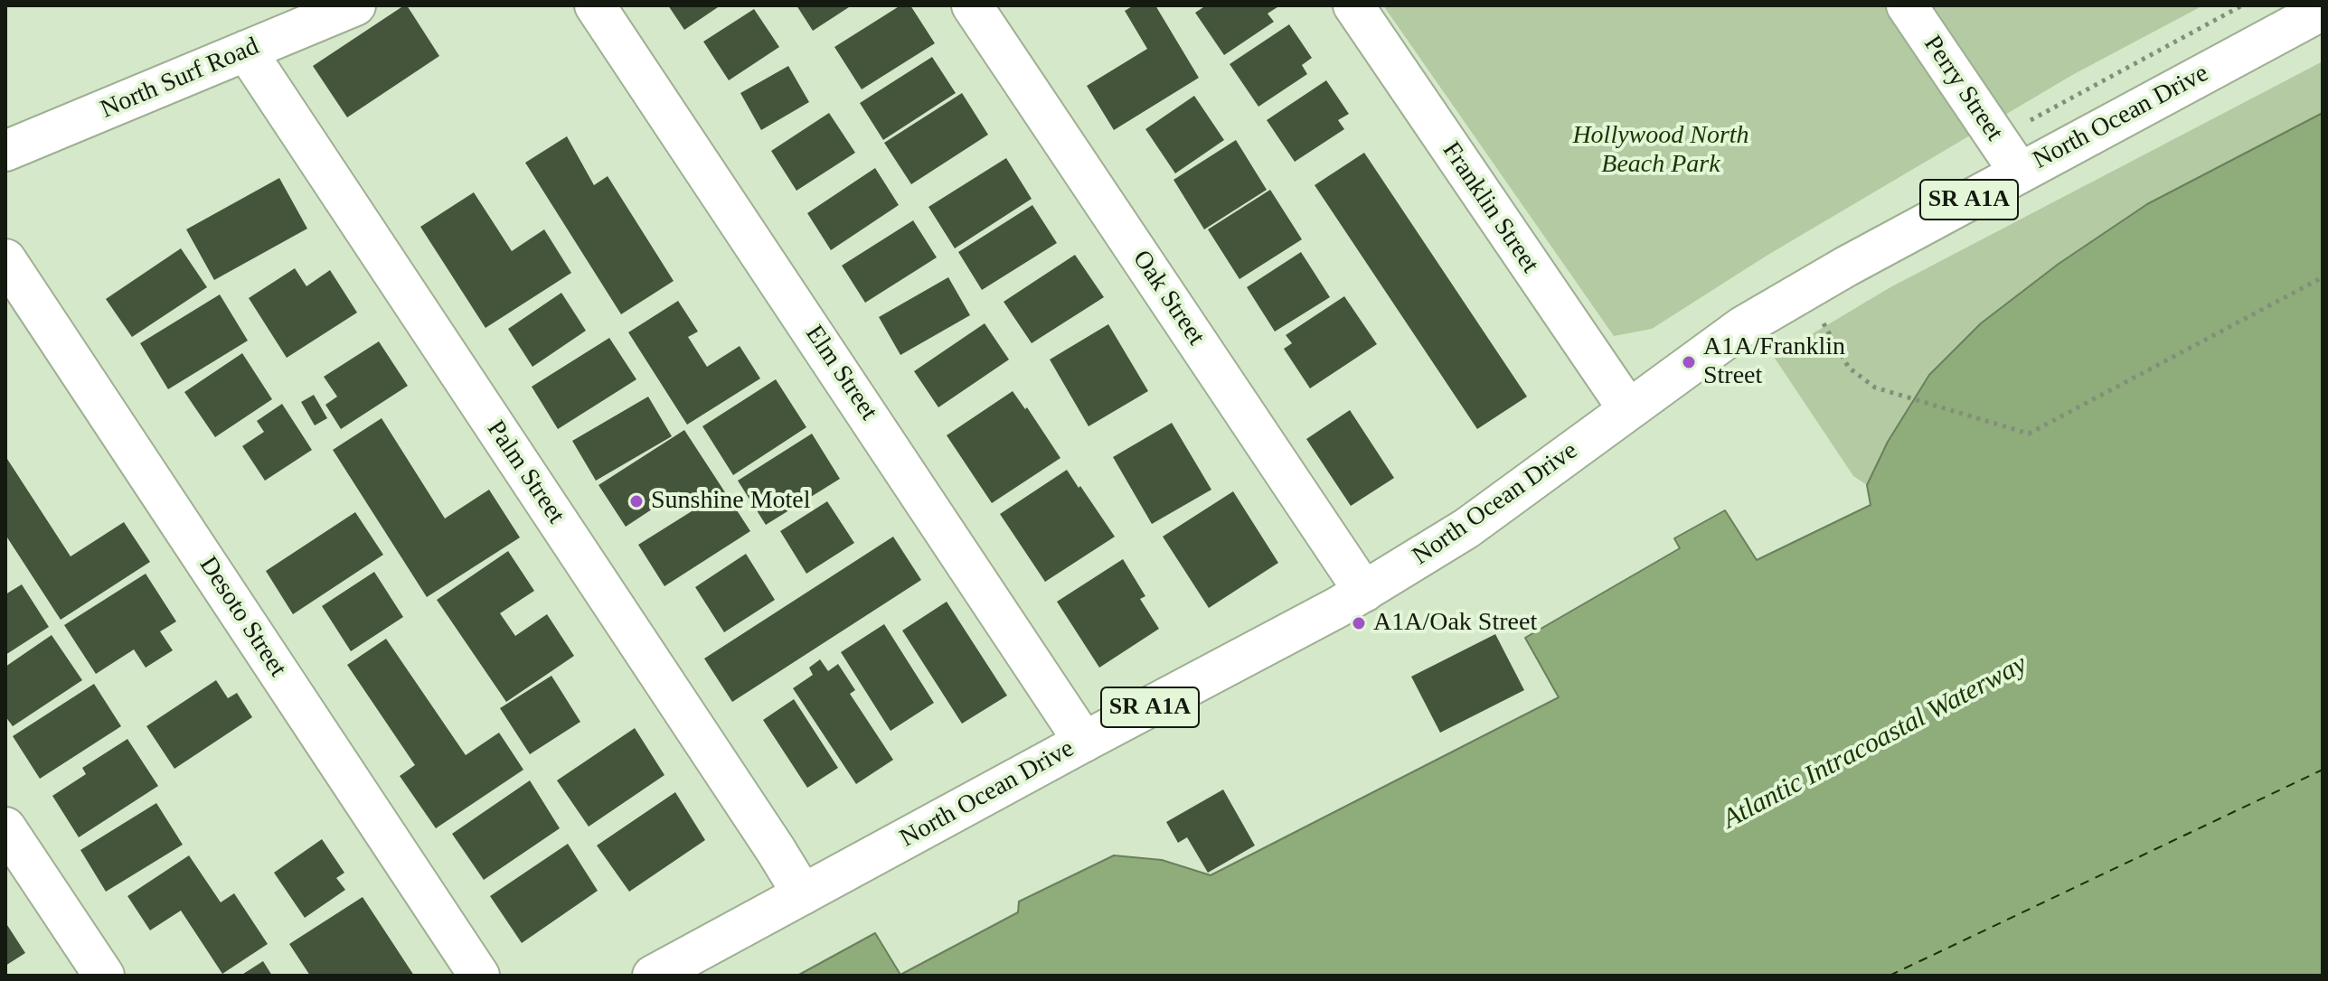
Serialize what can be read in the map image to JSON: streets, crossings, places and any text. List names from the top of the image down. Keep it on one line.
{"streets":{"street":["North Surf Road","Perry Street","North Ocean Drive","SR A1A","Franklin Street","Oak Street","Elm Street","Palm Street","Desoto Street"]},"crossings":[["North Surf Road","Palm Street"],["Perry Street","North Ocean Drive"],["North Ocean Drive","Franklin Street"],["North Ocean Drive","Oak Street"],["North Ocean Drive","Elm Street"],["North Ocean Drive","Palm Street"]],"water":["Atlantic Intracoastal Waterway"],"parks":["Hollywood North Beach Park"],"places":["A1A/Franklin Street","Sunshine Motel","A1A/Oak Street"]}
